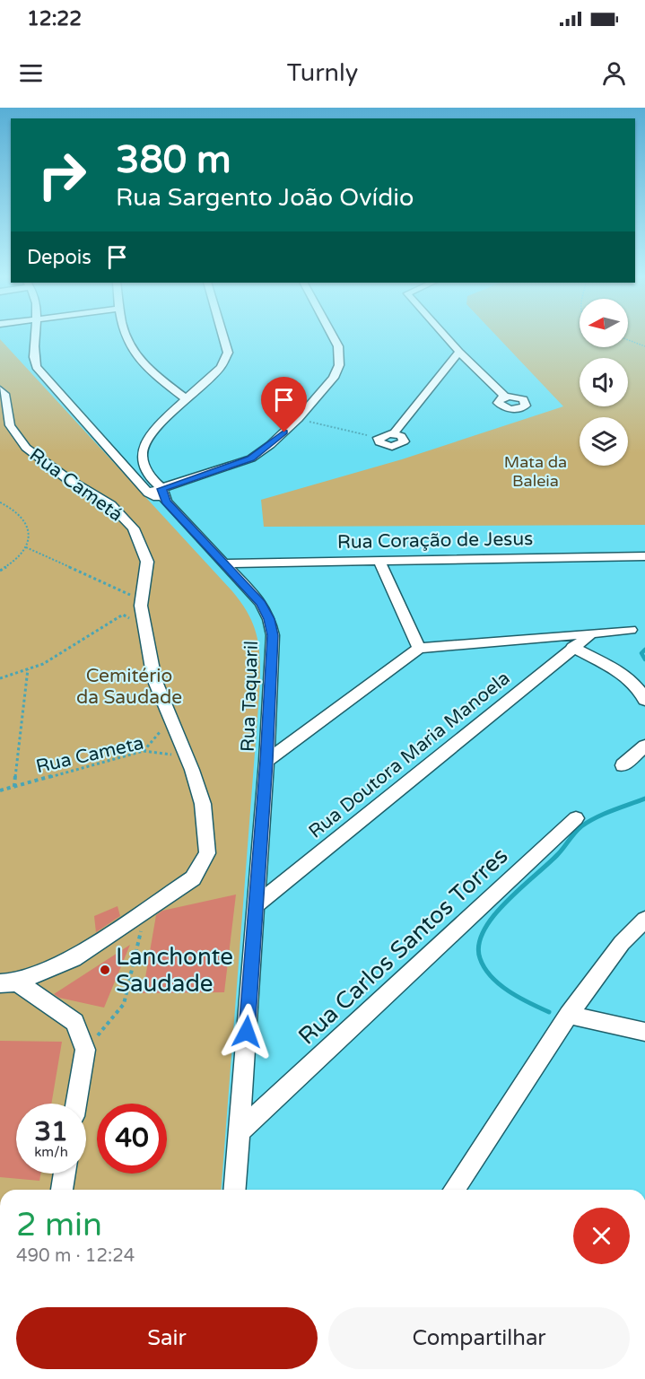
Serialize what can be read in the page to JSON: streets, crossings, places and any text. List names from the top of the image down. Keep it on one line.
{"streets":{"street":["Rua Cametá","Rua Coração de Jesus","Rua Taquaril","Rua Doutora Maria Manoela","Rua Carlos Santos Torres"],"path":["Rua Cameta"]},"crossings":[["Rua Cametá","Rua Cameta"],["Rua Coração de Jesus","Rua Taquaril"],["Rua Taquaril","Rua Doutora Maria Manoela"],["Rua Taquaril","Rua Carlos Santos Torres"]],"parks":["Mata da Baleia","Cemitério da Saudade"],"places":["Lanchonte Saudade"],"north":"left","page":{"status":"12:22","header":"Turnly","turn":["380 m","Rua Sargento João Ovídio"],"then":"Depois","speed":"31 km/h","limit":"40","heading":["2 min","490 m · 12:24"],"buttons":["Sair","Compartilhar"]}}
